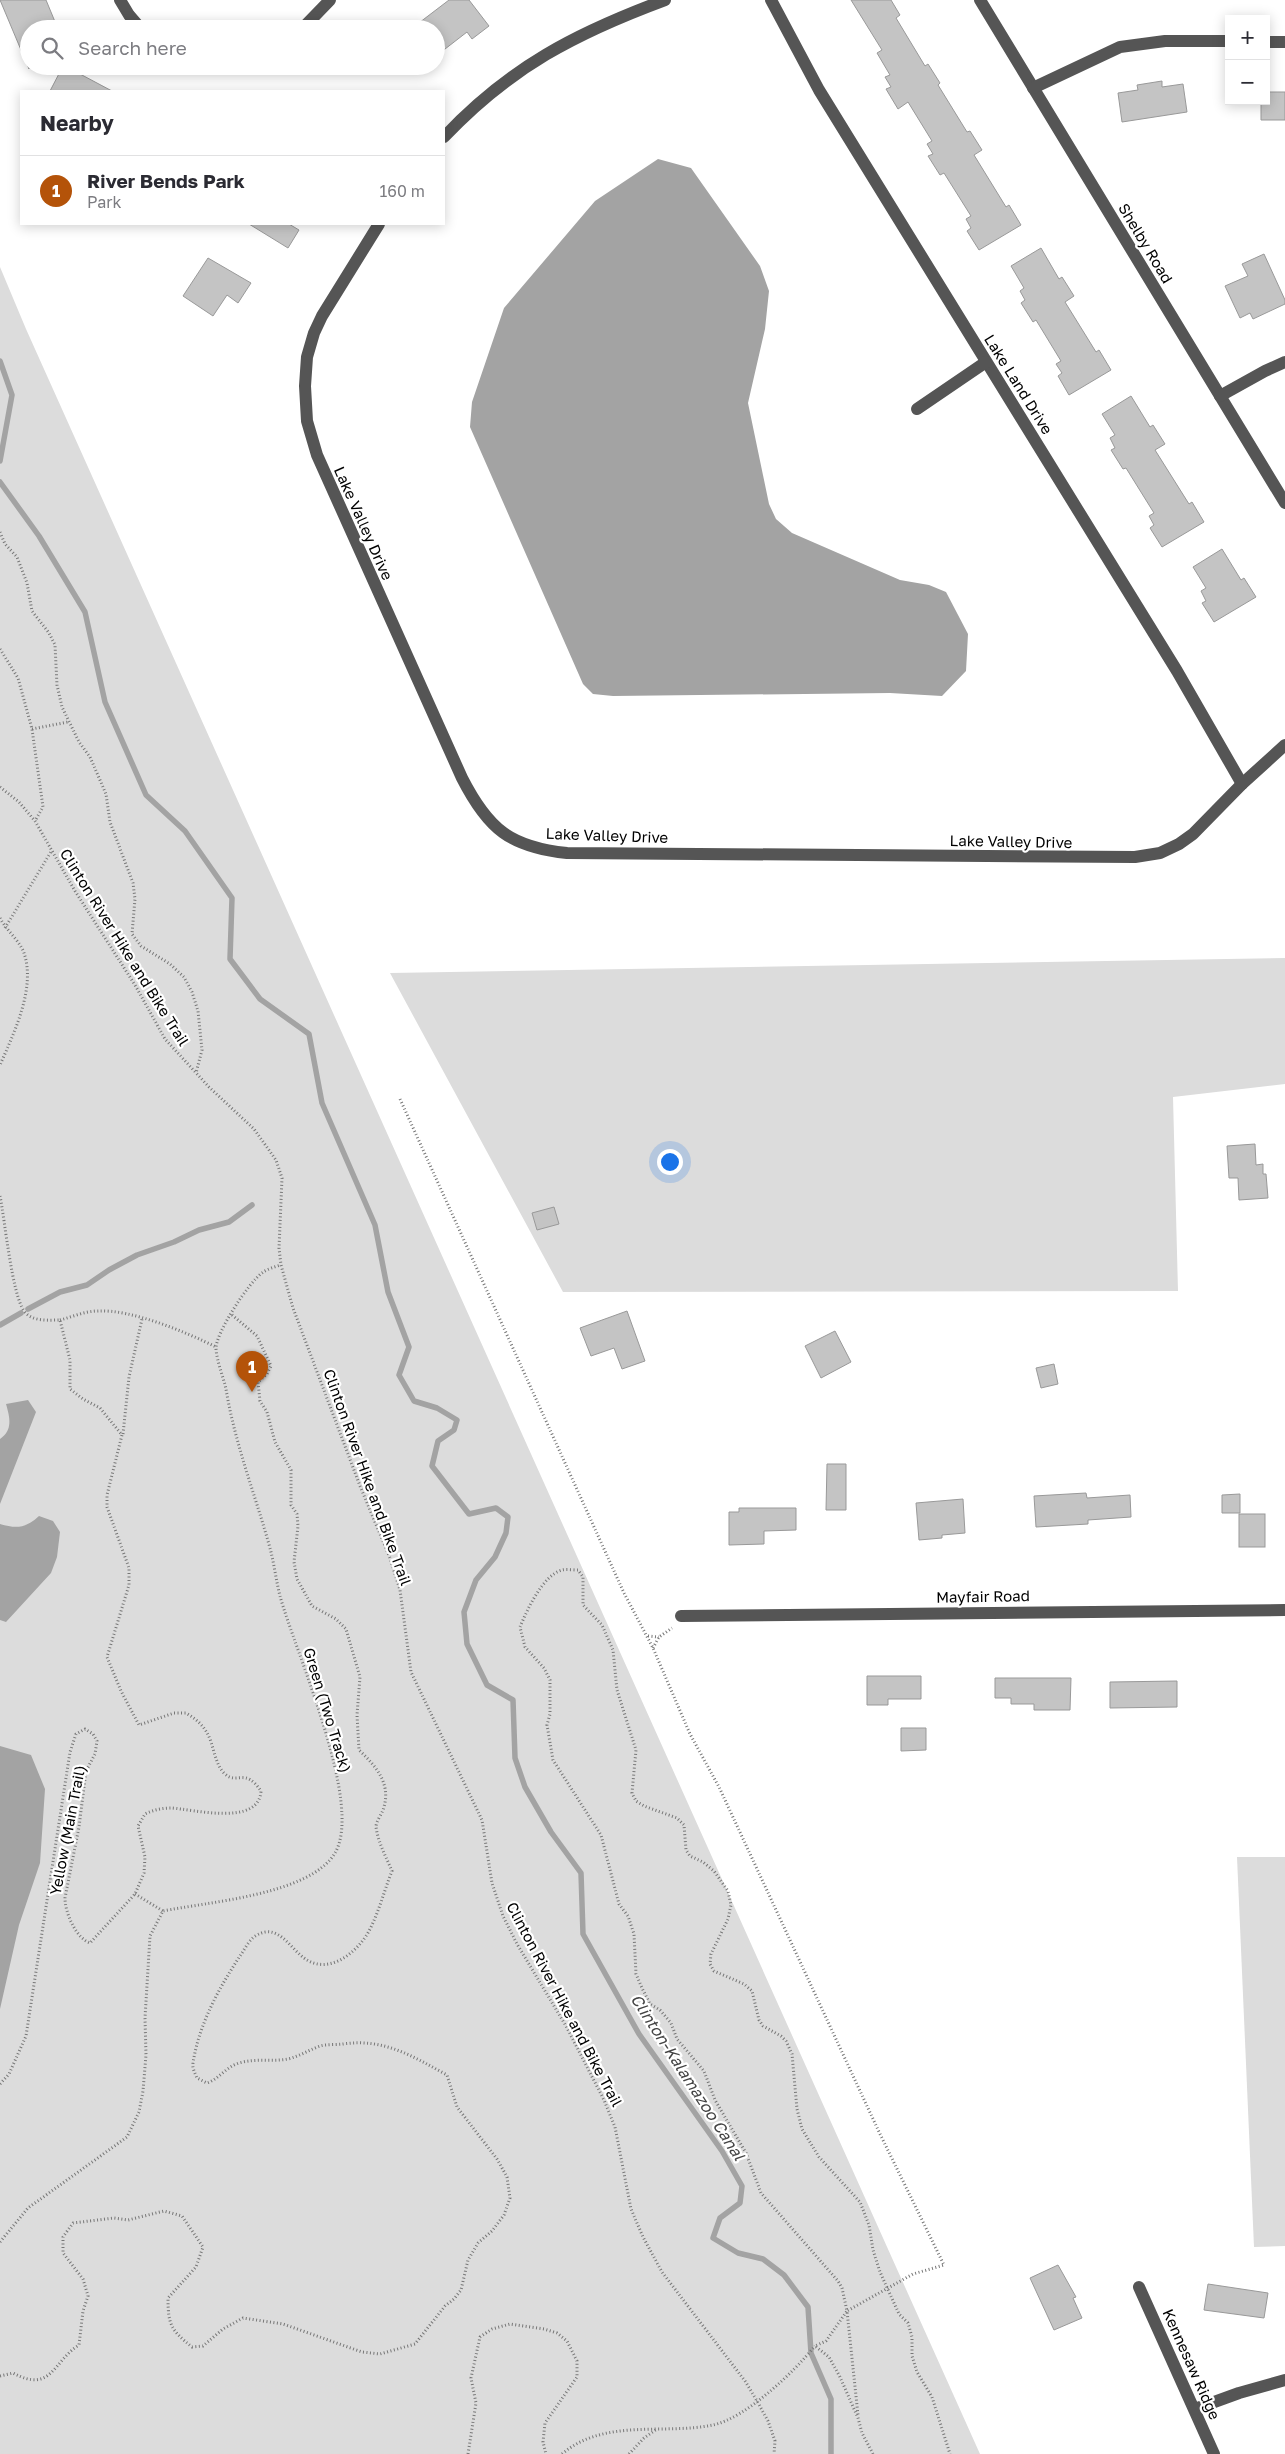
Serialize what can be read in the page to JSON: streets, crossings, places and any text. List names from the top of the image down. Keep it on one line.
{"streets":{"street":["Shelby Road","Lake Land Drive","Lake Valley Drive","Mayfair Road","Kennesaw Ridge"],"path":["Clinton River Hike and Bike Trail","Green (Two Track)","Yellow (Main Trail)"]},"crossings":[["Lake Land Drive","Lake Valley Drive"]],"water":["Clinton-Kalamazoo Canal"],"page":{"map_buttons":["+","−"],"search":"Search here","heading":"Nearby","list":[{"mark":"1","name":"River Bends Park","note":"Park","value":"160 m"}],"pins":"1"}}
